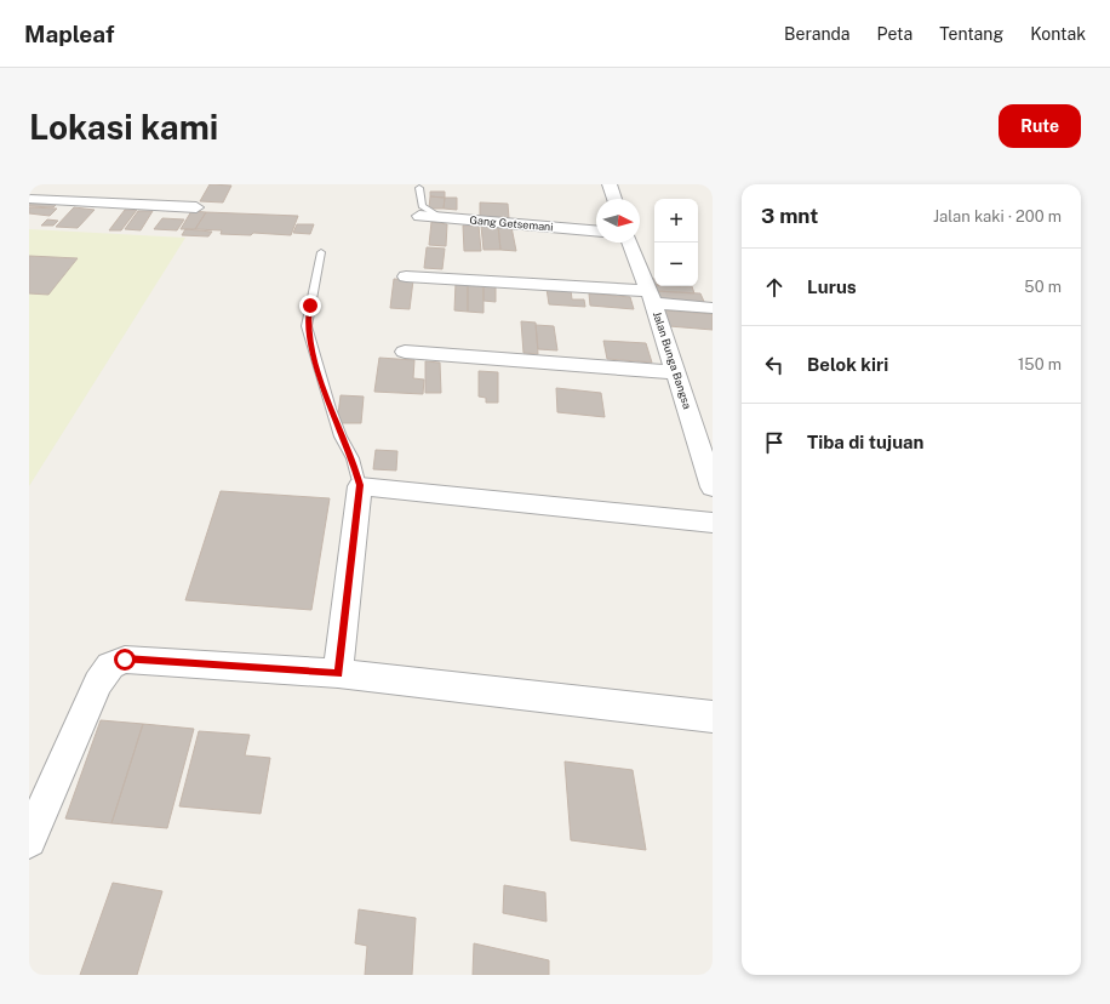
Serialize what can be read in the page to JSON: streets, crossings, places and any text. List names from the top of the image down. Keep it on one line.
{"streets":{"street":["Gang Getsemani","Jalan Bunga Bangsa"]},"north":"right","page":{"header":"Mapleaf","nav":["Beranda","Peta","Tentang","Kontak"],"buttons":"Rute","title":"Lokasi kami","heading":["3 mnt","Jalan kaki · 200 m"],"map_buttons":["+","−"],"list":[["Lurus","50 m"],["Belok kiri","150 m"],"Tiba di tujuan"]}}
